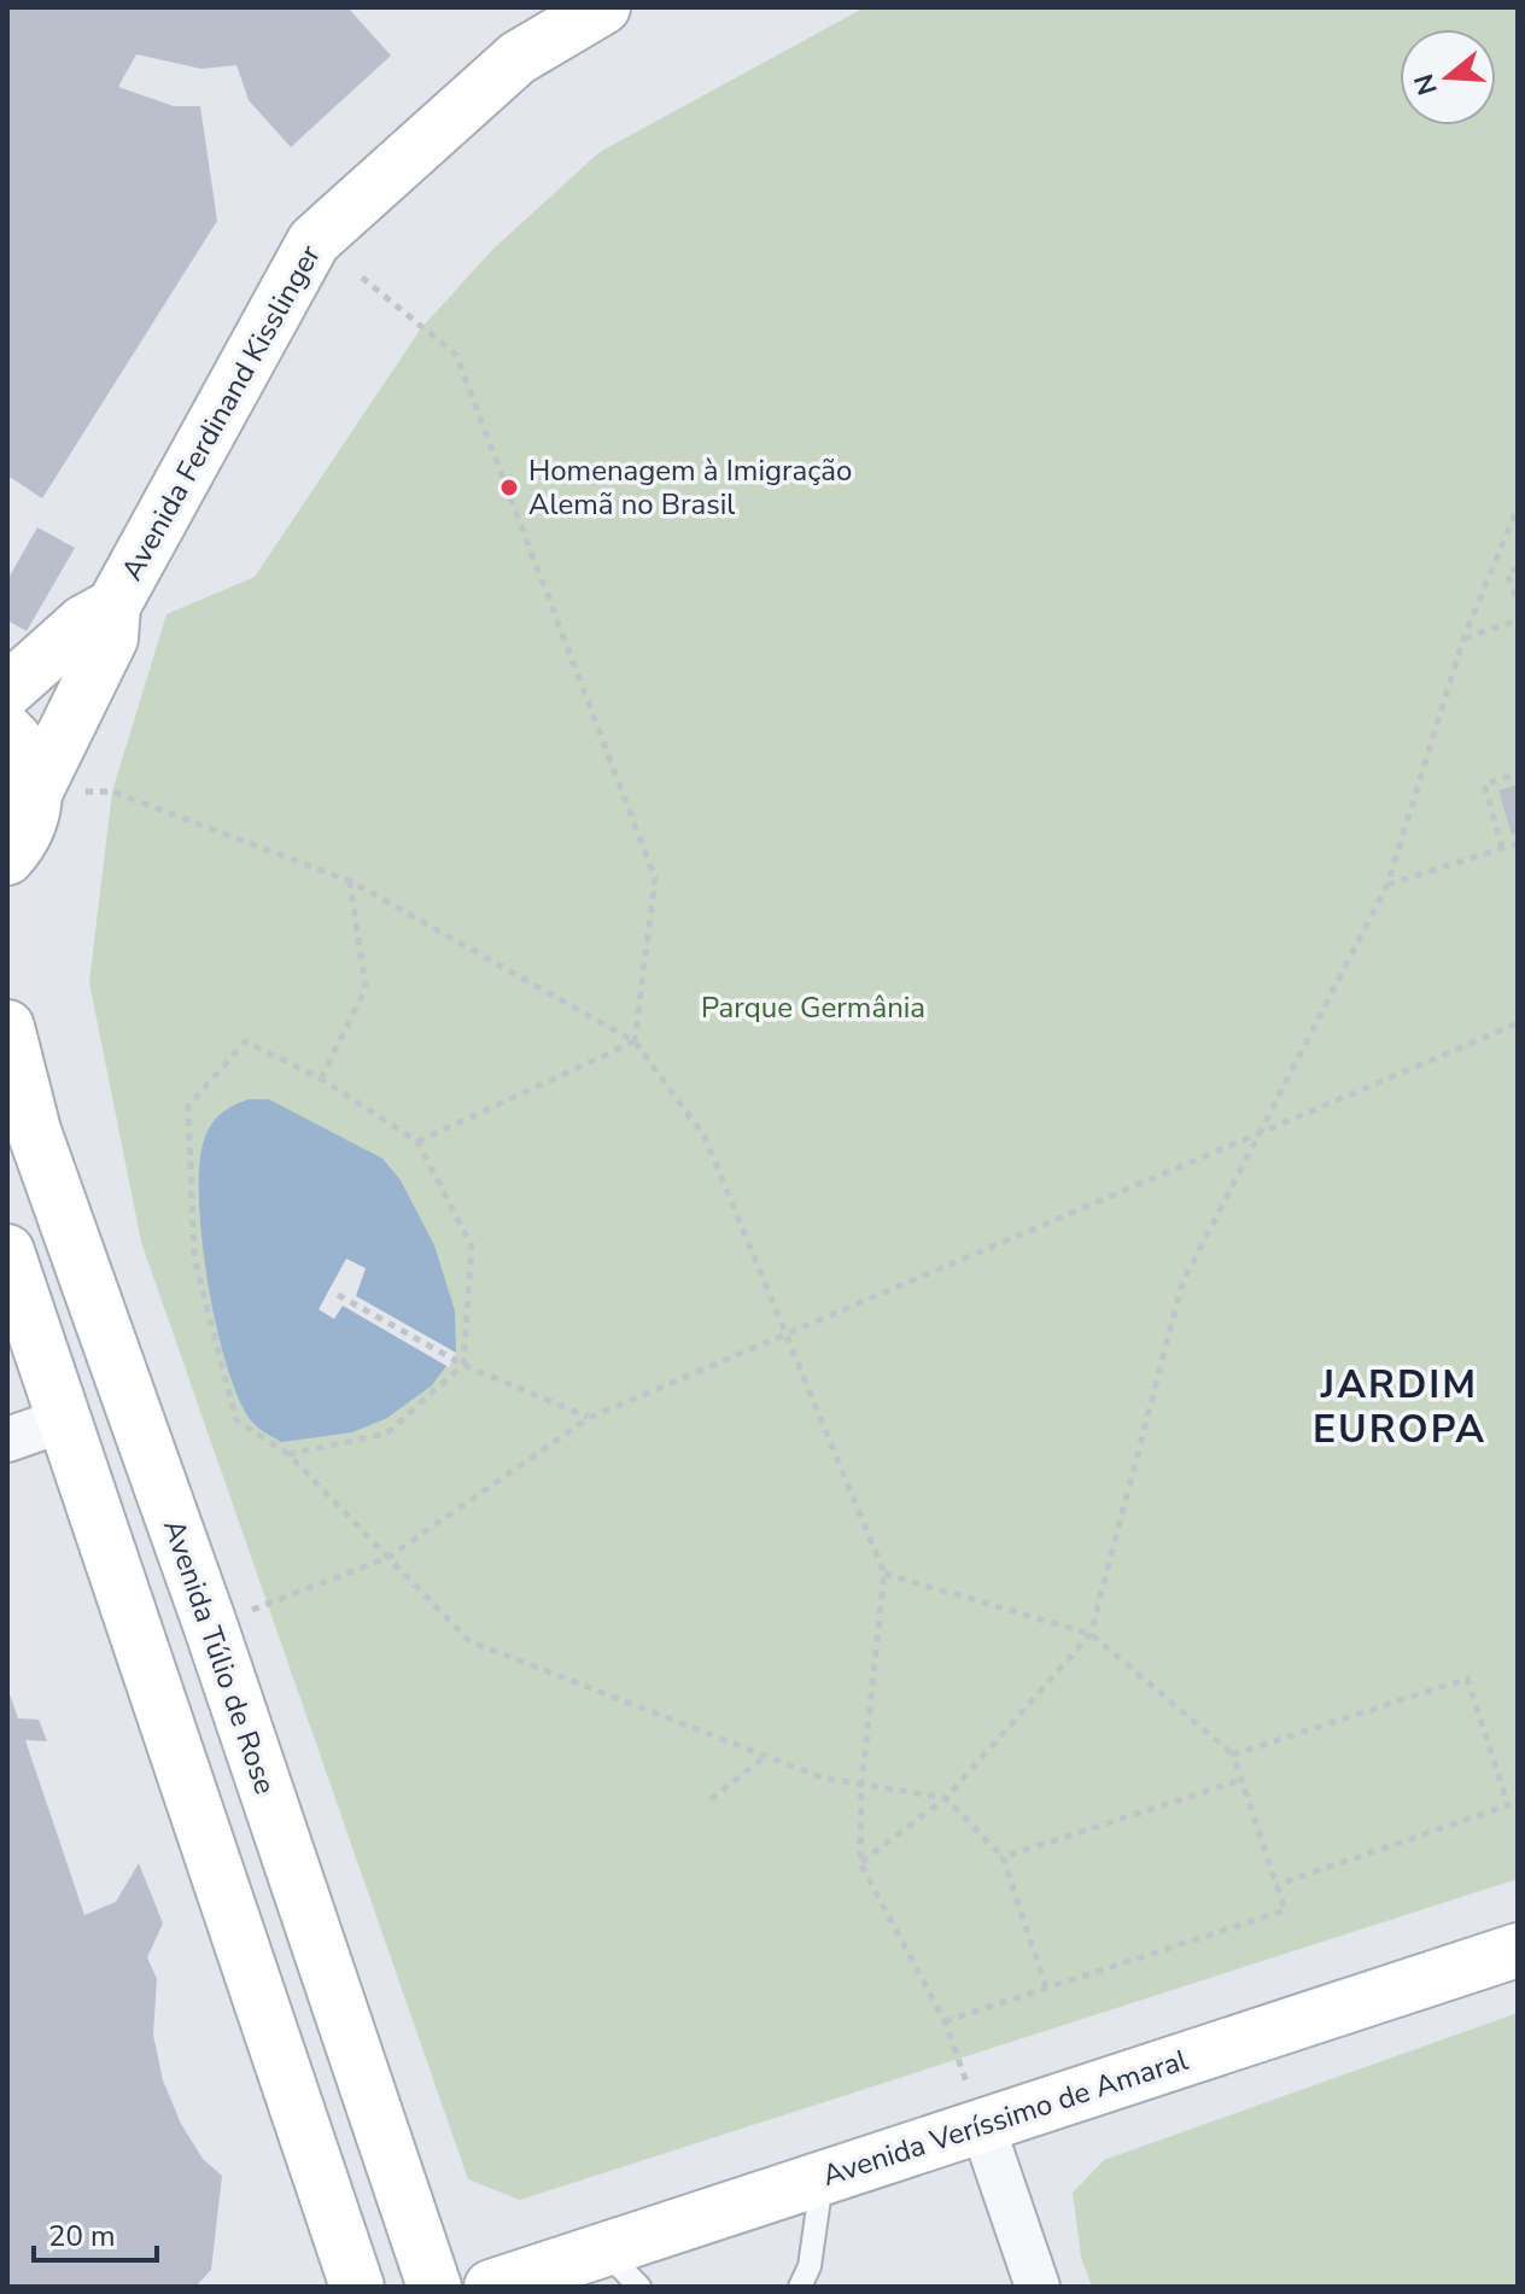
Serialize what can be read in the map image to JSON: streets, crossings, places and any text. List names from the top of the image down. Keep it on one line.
{"streets":{"street":["Avenida Ferdinand Kisslinger","Avenida Túlio de Rose","Avenida Veríssimo de Amaral"]},"districts":["JARDIM EUROPA"],"parks":["Parque Germânia"],"places":["Homenagem à Imigração Alemã no Brasil"],"scale_bar":"20 m","north":"left"}
